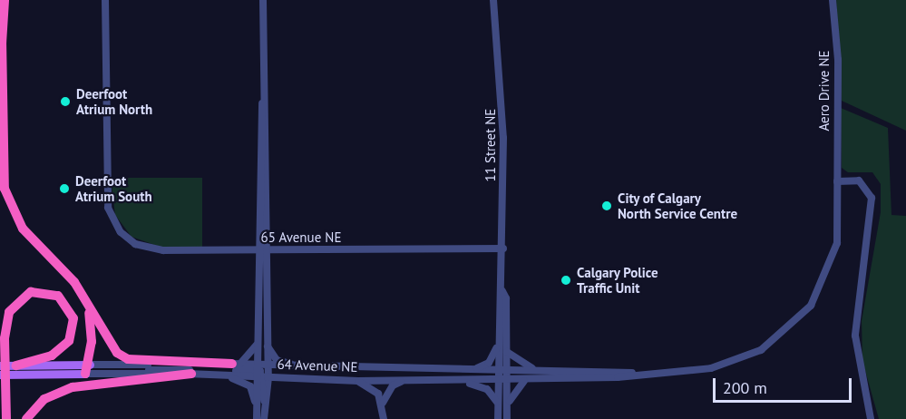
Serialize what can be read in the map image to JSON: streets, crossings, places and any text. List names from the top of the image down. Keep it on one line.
{"streets":{"main road":["64 Avenue NE"],"street":["Aero Drive NE","11 Street NE","65 Avenue NE"]},"crossings":[["Aero Drive NE","64 Avenue NE"],["11 Street NE","65 Avenue NE"],["11 Street NE","64 Avenue NE"]],"places":["Deerfoot Atrium North","Deerfoot Atrium South","City of Calgary North Service Centre","Calgary Police Traffic Unit"],"scale_bar":"200 m"}
